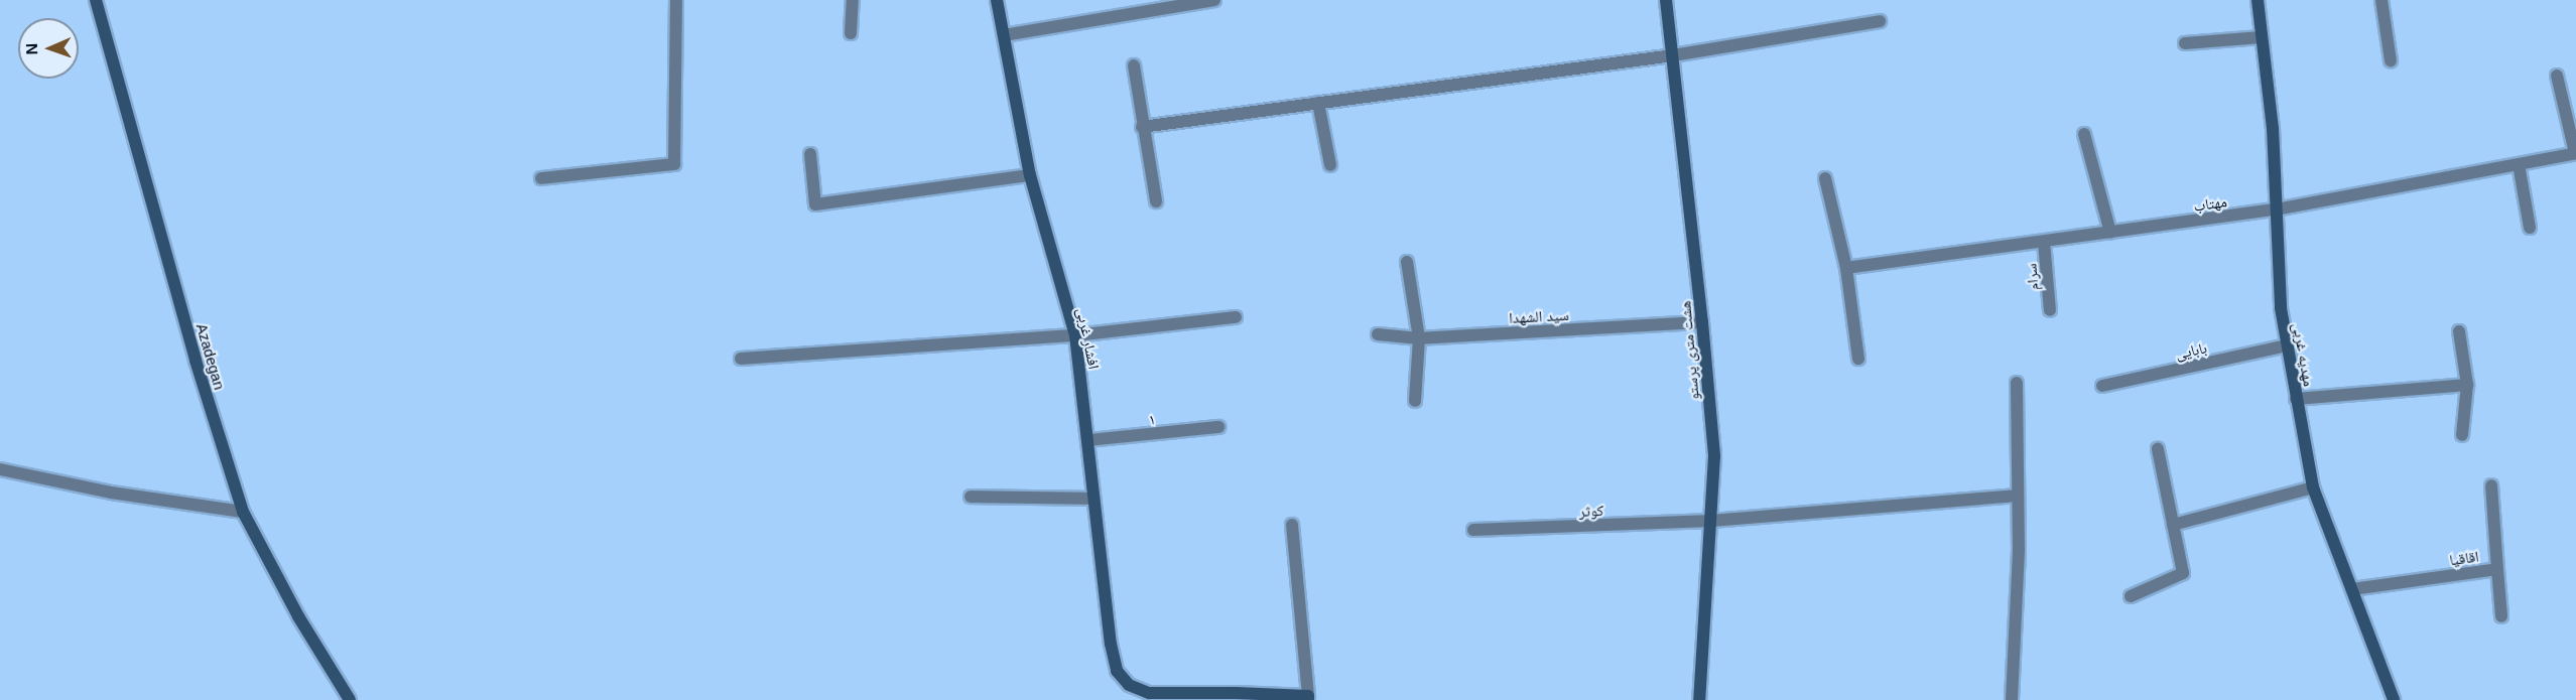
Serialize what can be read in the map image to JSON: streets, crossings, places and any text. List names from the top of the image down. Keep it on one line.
{"streets":{"street":["مهتاب","سرام","سید الشهدا","افشار غربی","هشت متری پرستو","بابایی","مهدیه غربی","Azadegan","۱","کوثر","اقاقیا"]},"crossings":[["مهتاب","سرام"],["مهتاب","مهدیه غربی"],["سید الشهدا","هشت متری پرستو"],["افشار غربی","۱"],["هشت متری پرستو","کوثر"],["بابایی","مهدیه غربی"],["مهدیه غربی","اقاقیا"]],"north":"left"}
